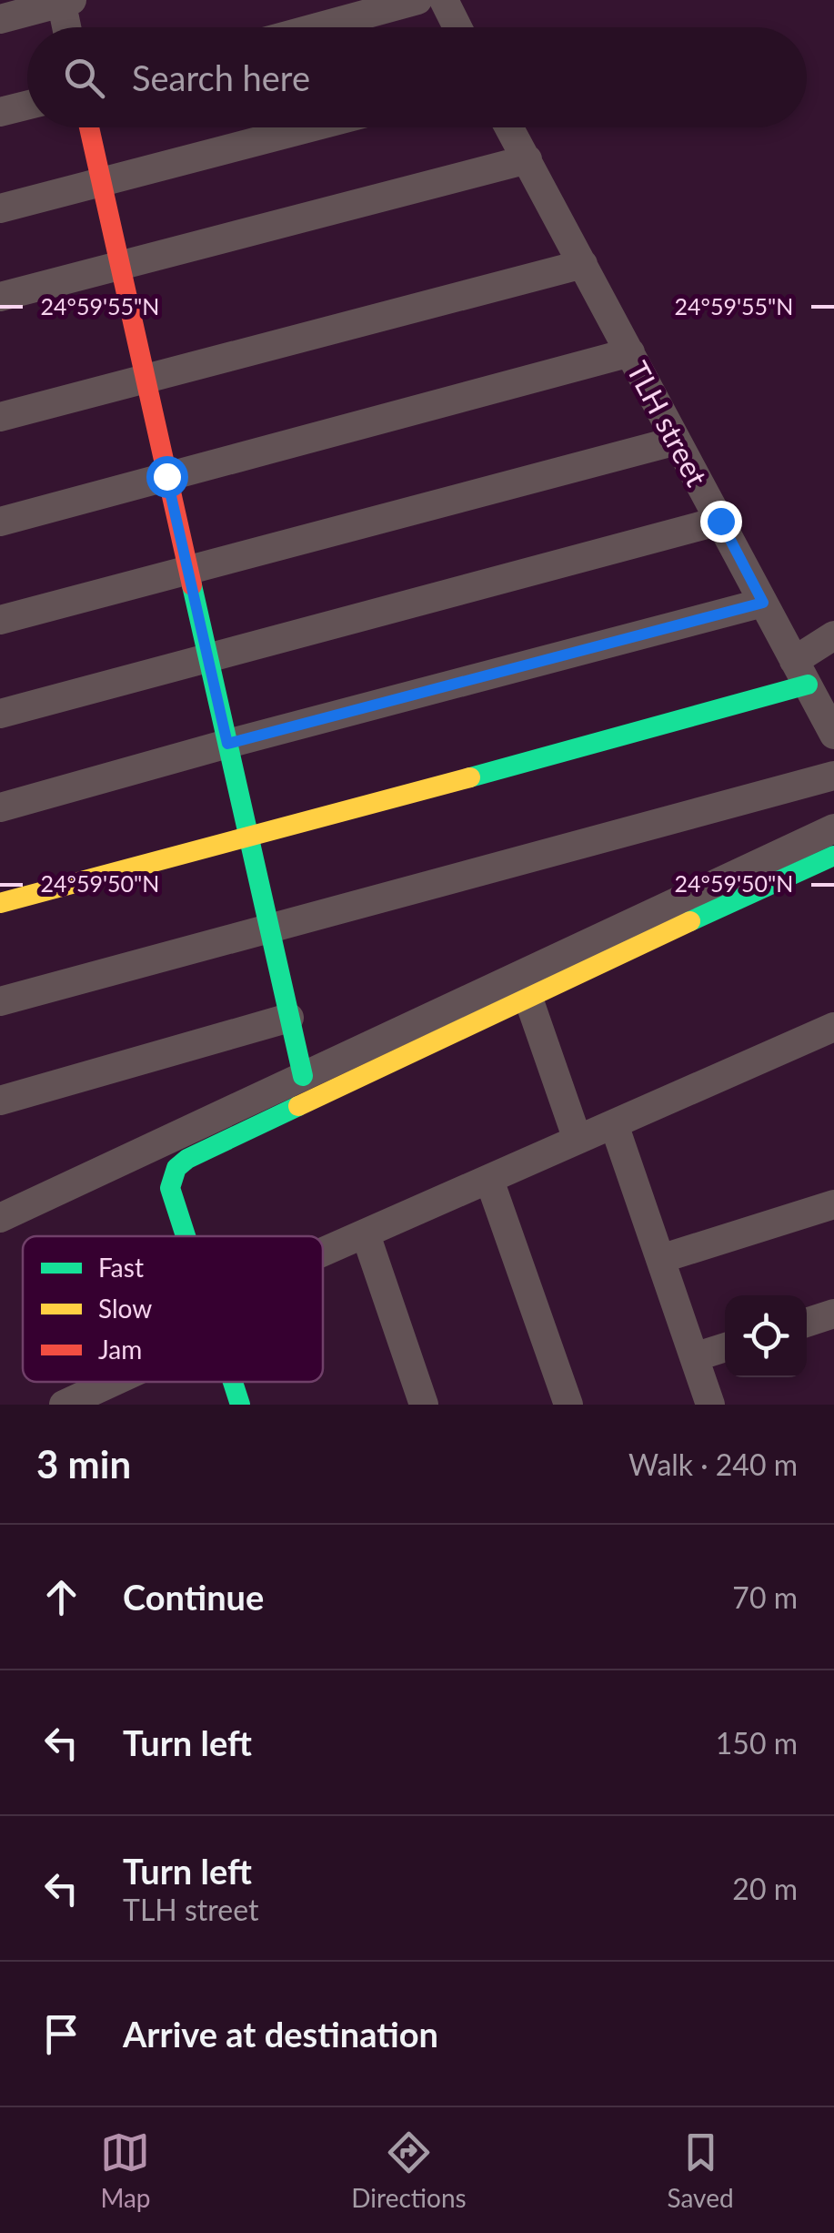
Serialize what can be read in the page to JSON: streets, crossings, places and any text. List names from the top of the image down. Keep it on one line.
{"streets":{"street":["TLH street"]},"legend":["Fast","Slow","Jam"],"page":{"search":"Search here","heading":["3 min","Walk · 240 m"],"list":[["Continue","70 m"],["Turn left","150 m"],["Turn left","TLH street","20 m"],"Arrive at destination"],"nav":["Map","Directions","Saved"]},"coordinates":["24°59'55\"N","24°59'50\"N"]}
